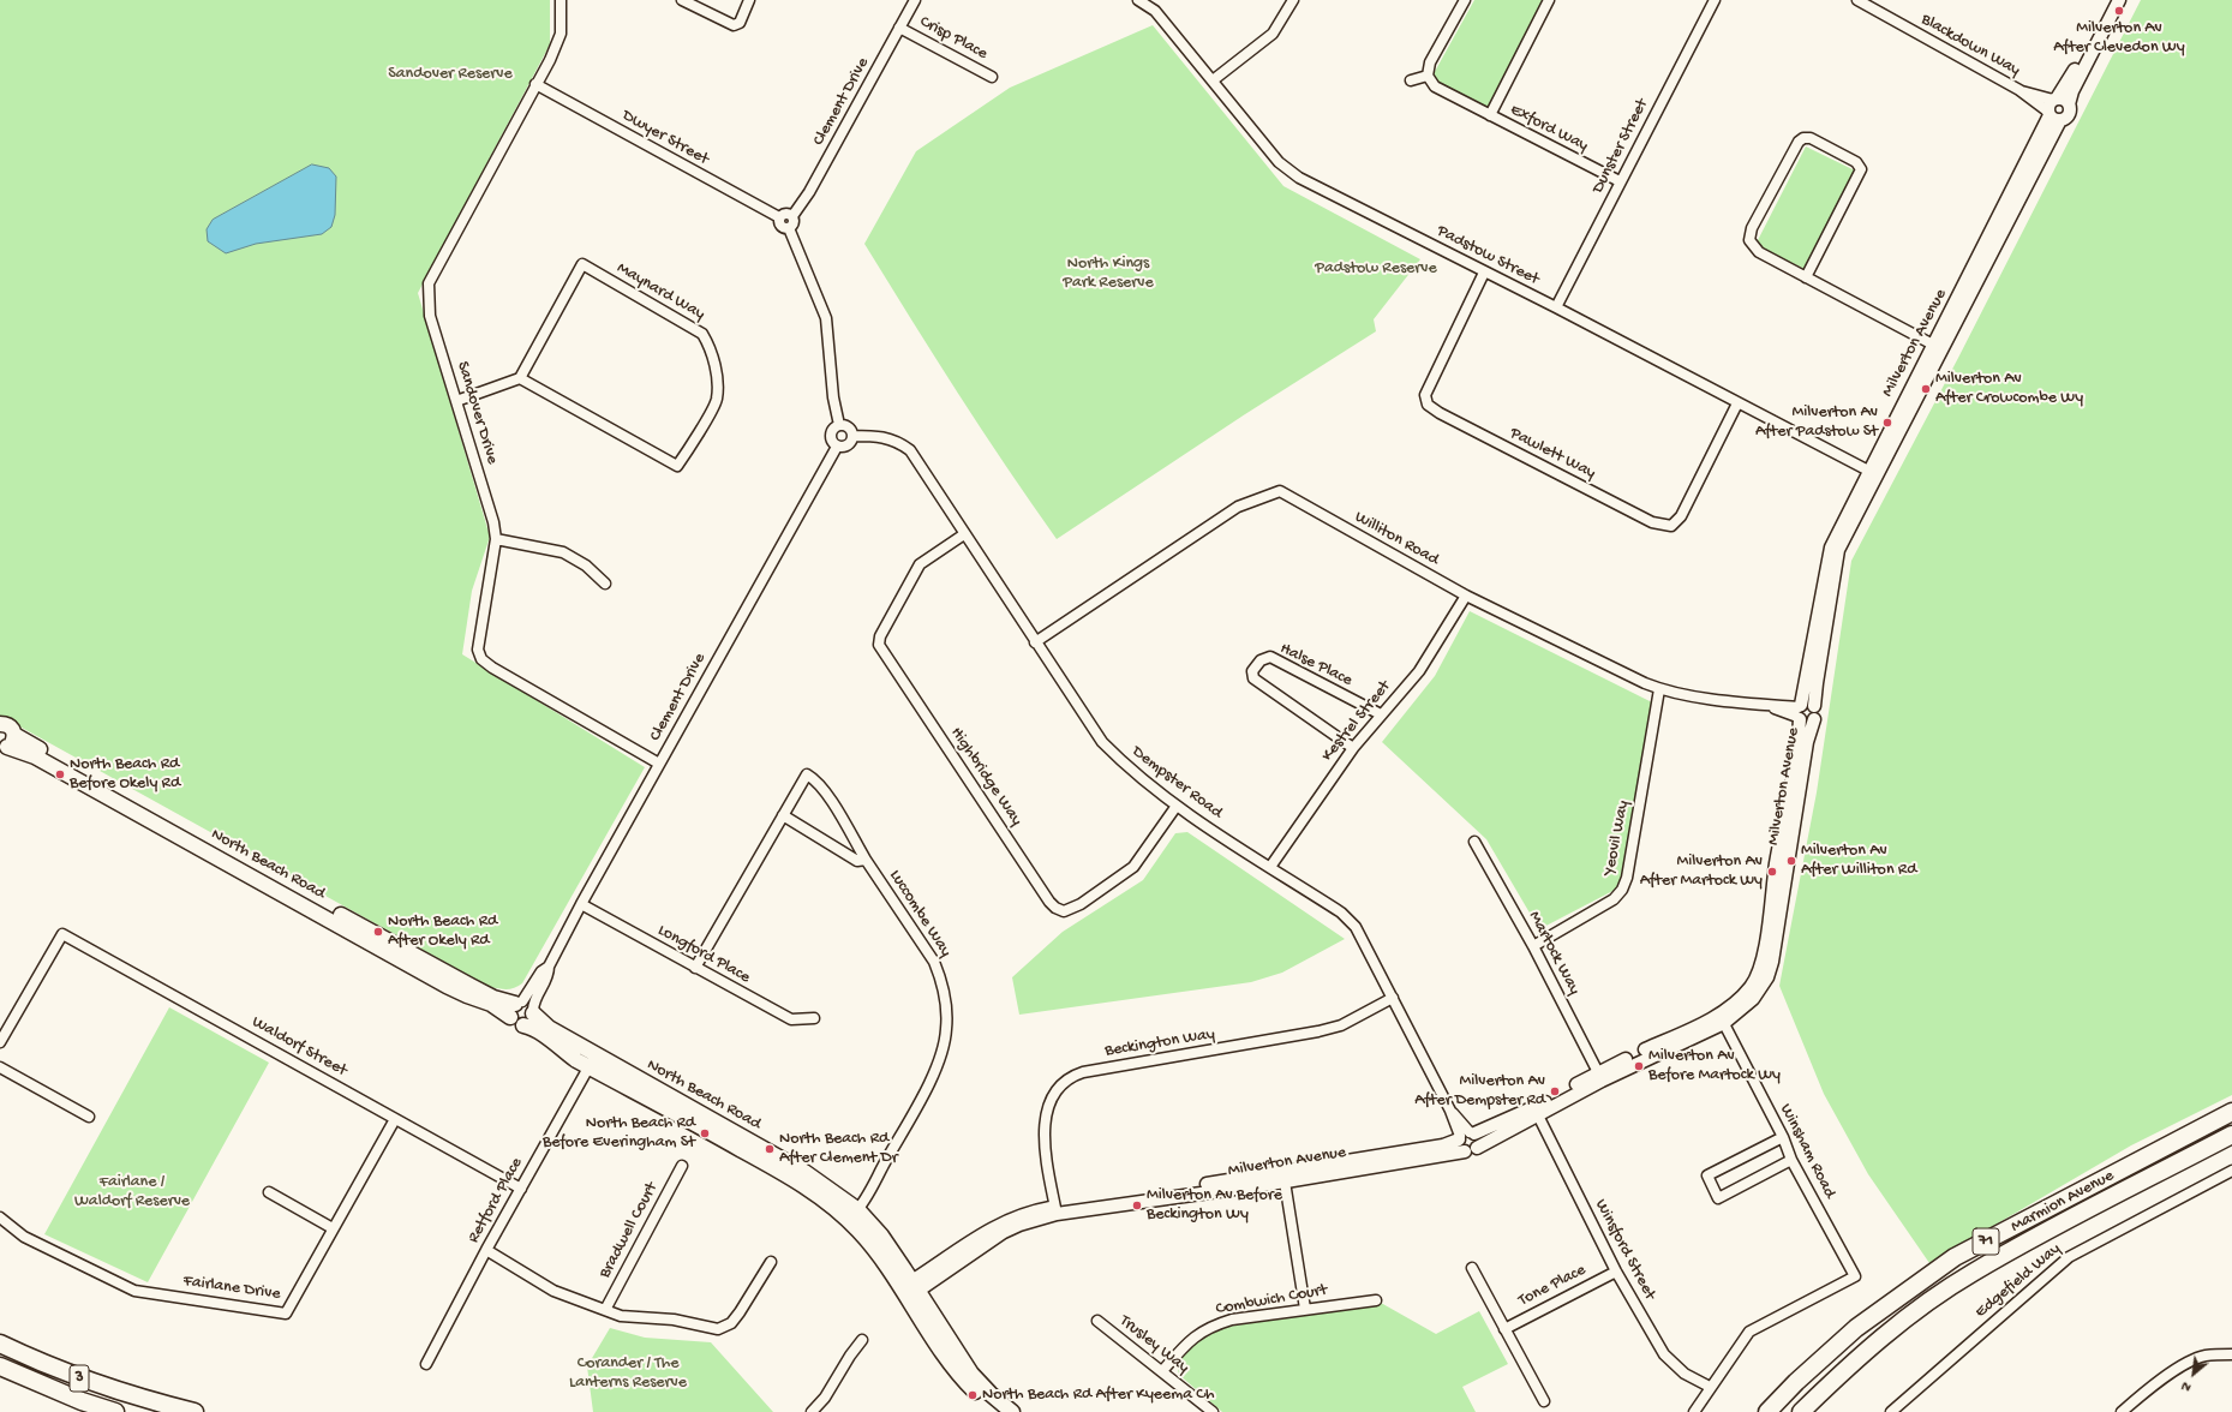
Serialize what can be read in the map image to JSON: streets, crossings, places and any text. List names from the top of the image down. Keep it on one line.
{"streets":{"highway":["Marmion Avenue","71","3"],"main road":["North Beach Road"],"street":["Crisp Place","Blackdown Way","Clement Drive","Exford Way","Dwyer Street","Dunster Street","Padstow Street","Maynard Way","Milverton Avenue","Sandover Drive","Pawlett Way","Williton Road","Halse Place","Kestrel Street","Highbridge Way","Dempster Road","Yeovil Way","Luccombe Way","Martock Way","Longford Place","Beckington Way","Waldorf Street","Winsham Road","Retford Place","Bradwell Court","Winsford Street","Edgefield Way","Tone Place","Fairlane Drive","Combwich Court","Trusley Way"]},"crossings":[["Crisp Place","Clement Drive"],["Blackdown Way","Milverton Avenue"],["Clement Drive","Dwyer Street"],["Clement Drive","Sandover Drive"],["Clement Drive","Dempster Road"],["Clement Drive","North Beach Road"],["Clement Drive","Longford Place"],["Exford Way","Dunster Street"],["Dwyer Street","Sandover Drive"],["Dunster Street","Padstow Street"],["Padstow Street","Milverton Avenue"],["Padstow Street","Pawlett Way"],["Milverton Avenue","Williton Road"],["Milverton Avenue","Dempster Road"],["Milverton Avenue","North Beach Road"],["Milverton Avenue","Martock Way"],["Milverton Avenue","Beckington Way"],["Milverton Avenue","Winsham Road"],["Milverton Avenue","Winsford Street"],["Williton Road","Kestrel Street"],["Williton Road","Dempster Road"],["Williton Road","Yeovil Way"],["Halse Place","Kestrel Street"],["Kestrel Street","Dempster Road"],["Highbridge Way","Dempster Road"],["Dempster Road","Beckington Way"],["Yeovil Way","Martock Way"],["North Beach Road","Luccombe Way"],["North Beach Road","Retford Place"],["Luccombe Way","Longford Place"],["Waldorf Street","Retford Place"],["Waldorf Street","Fairlane Drive"],["Winsham Road","Winsford Street"],["Winsford Street","Tone Place"],["Combwich Court","Trusley Way"]],"parks":["Sandover Reserve","North Kings Park Reserve","Padstow Reserve","Fairlane / Waldorf Reserve","Corander / The Lanterns Reserve"],"places":["Milverton Av After Clevedon Wy","Milverton Av After Crowcombe Wy","Milverton Av After Padstow St","North Beach Rd Before Okely Rd","Milverton Av After Williton Rd","Milverton Av After Martock Wy","North Beach Rd After Okely Rd","Milverton Av Before Martock Wy","Milverton Av After Dempster Rd","North Beach Rd Before Everingham St","North Beach Rd After Clement Dr","Milverton Av Before Beckington Wy","North Beach Rd After Kyeema Ch"],"north":"bottom left"}
